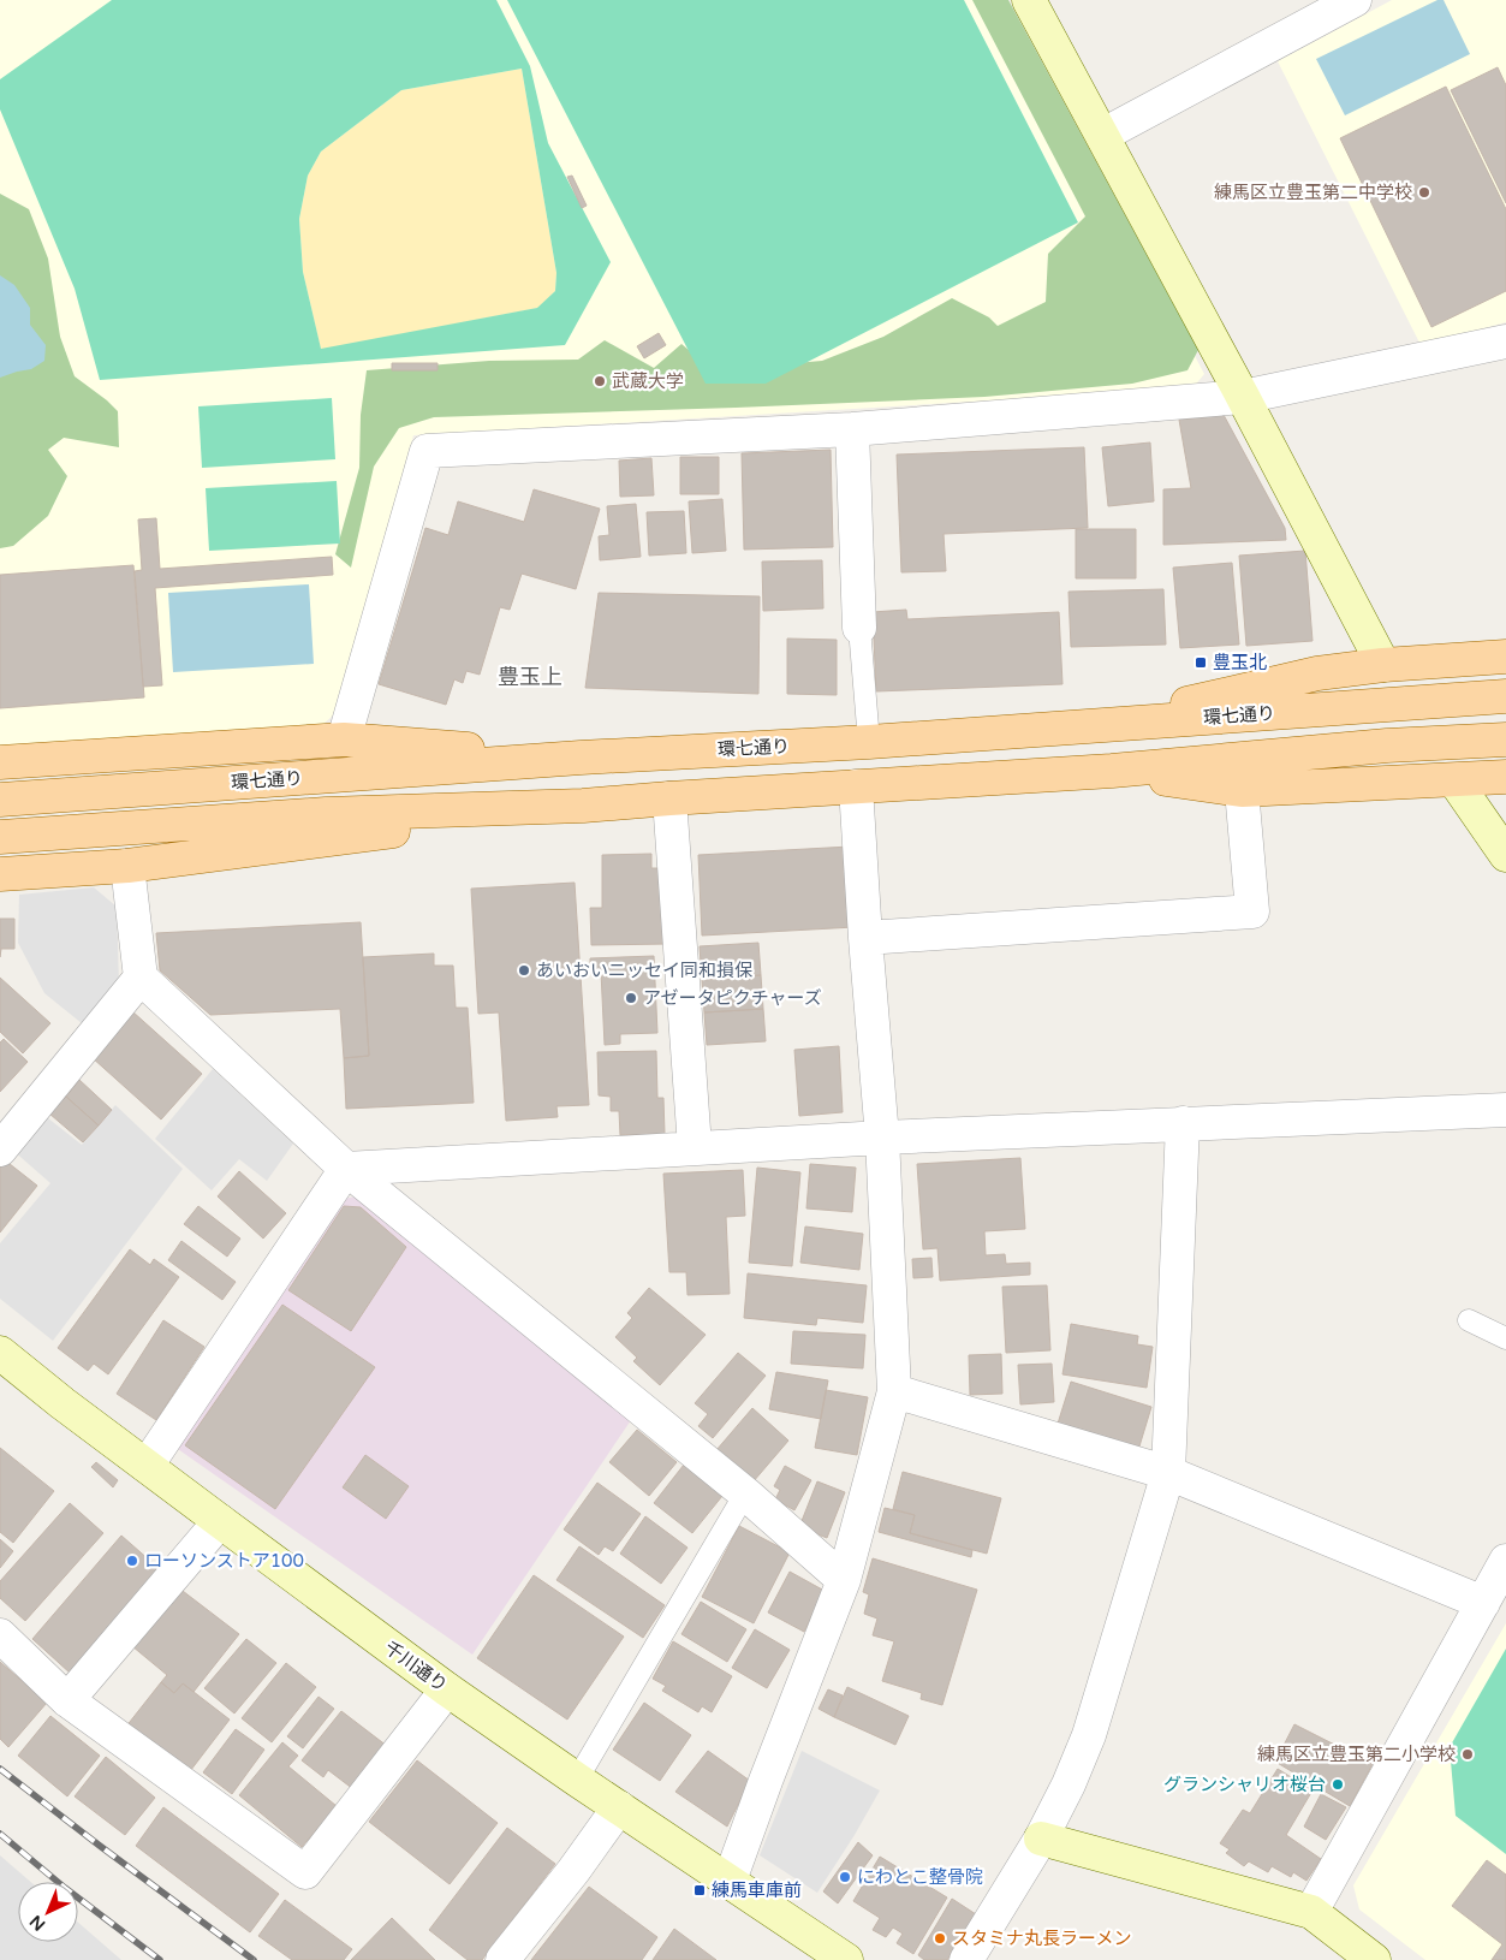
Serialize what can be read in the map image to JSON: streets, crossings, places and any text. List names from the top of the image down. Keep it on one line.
{"streets":{"main road":["環七通り"],"street":["千川通り"]},"districts":["豊玉上"],"places":{"other":["練馬区立豊玉第二中学校","武蔵大学","あいおいニッセイ同和損保","アゼータピクチャーズ","ローソンストア100","練馬区立豊玉第二小学校","グランシャリオ桜台","にわとこ整骨院","スタミナ丸長ラーメン"],"transit":["豊玉北","練馬車庫前"]},"north":"bottom left"}
